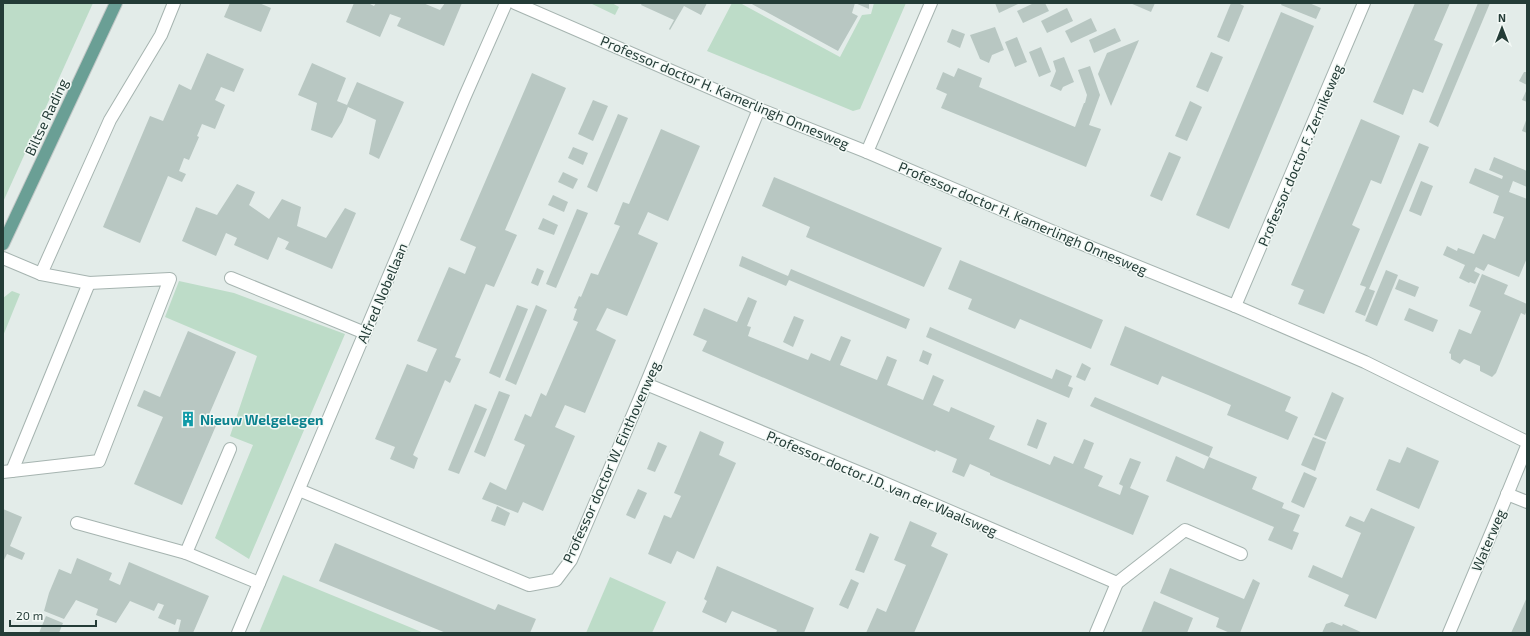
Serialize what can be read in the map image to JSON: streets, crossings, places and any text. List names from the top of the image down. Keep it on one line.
{"streets":{"main road":["Biltse Rading"],"street":["Professor doctor H. Kamerlingh Onnesweg","Professor doctor F. Zernikeweg","Alfred Nobellaan","Professor doctor W. Einthovenweg","Professor doctor J.D. van der Waalsweg","Waterweg"]},"crossings":[["Professor doctor H. Kamerlingh Onnesweg","Professor doctor F. Zernikeweg"],["Professor doctor H. Kamerlingh Onnesweg","Professor doctor W. Einthovenweg"],["Alfred Nobellaan","Professor doctor W. Einthovenweg"],["Professor doctor W. Einthovenweg","Professor doctor J.D. van der Waalsweg"]],"places":{"building":["Nieuw Welgelegen"]},"scale_bar":"20 m","north":"top"}
